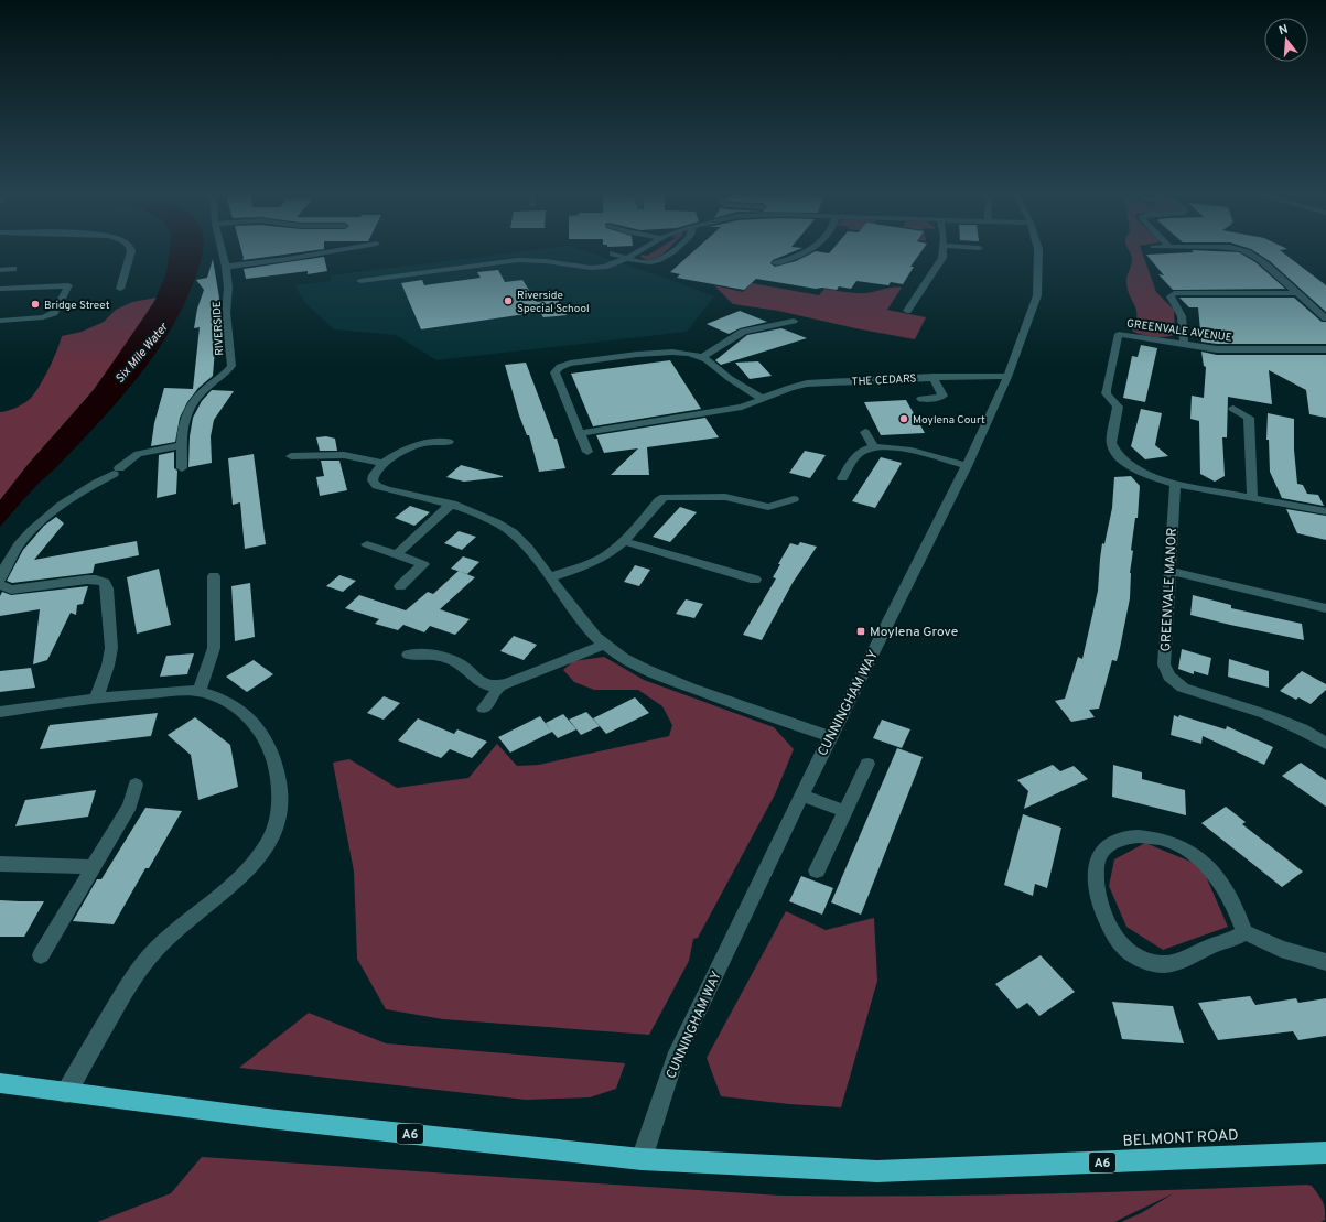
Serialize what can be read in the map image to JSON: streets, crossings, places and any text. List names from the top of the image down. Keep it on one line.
{"streets":{"highway":["A6","BELMONT ROAD"],"street":["RIVERSIDE","GREENVALE AVENUE","THE CEDARS","GREENVALE MANOR","CUNNINGHAM WAY"]},"crossings":[["GREENVALE AVENUE","GREENVALE MANOR"],["THE CEDARS","CUNNINGHAM WAY"],["CUNNINGHAM WAY","A6"],["CUNNINGHAM WAY","BELMONT ROAD"],["A6","BELMONT ROAD"]],"water":["Six Mile Water"],"places":{"other":["Riverside Special School","Bridge Street","Moylena Court"],"transit":["Moylena Grove"]},"north":"top"}
